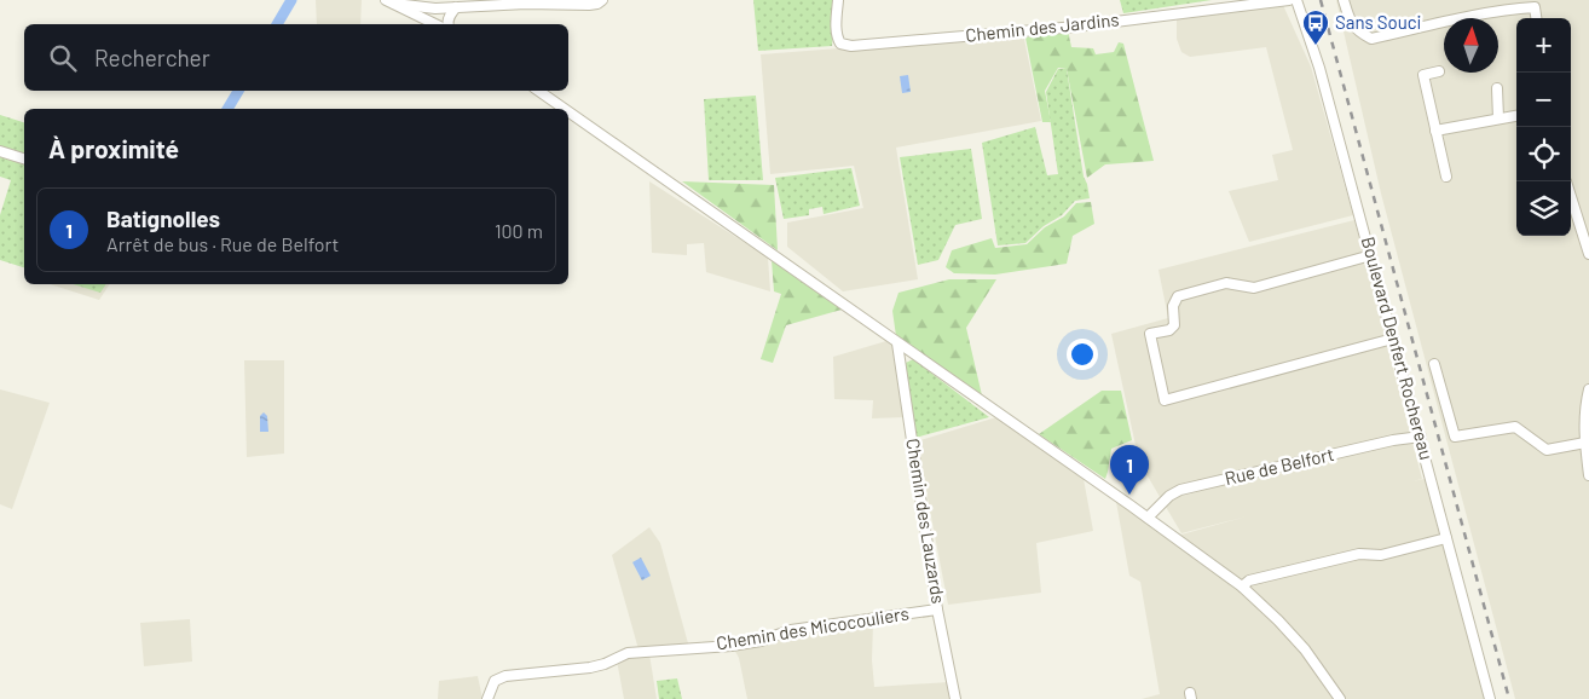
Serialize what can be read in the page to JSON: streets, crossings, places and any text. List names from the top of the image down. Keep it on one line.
{"streets":{"street":["Chemin des Jardins","Boulevard Denfert Rochereau","Rue de Belfort","Chemin des Lauzards","Chemin des Micocouliers"]},"crossings":[["Boulevard Denfert Rochereau","Rue de Belfort"],["Chemin des Lauzards","Chemin des Micocouliers"]],"places":{"bus stop":["Sans Souci"]},"north":"top","page":{"map_buttons":["+","−"],"search":"Rechercher","heading":"À proximité","list":[{"mark":"1","name":"Batignolles","note":"Arrêt de bus · Rue de Belfort","value":"100 m"}],"pins":"1"}}
